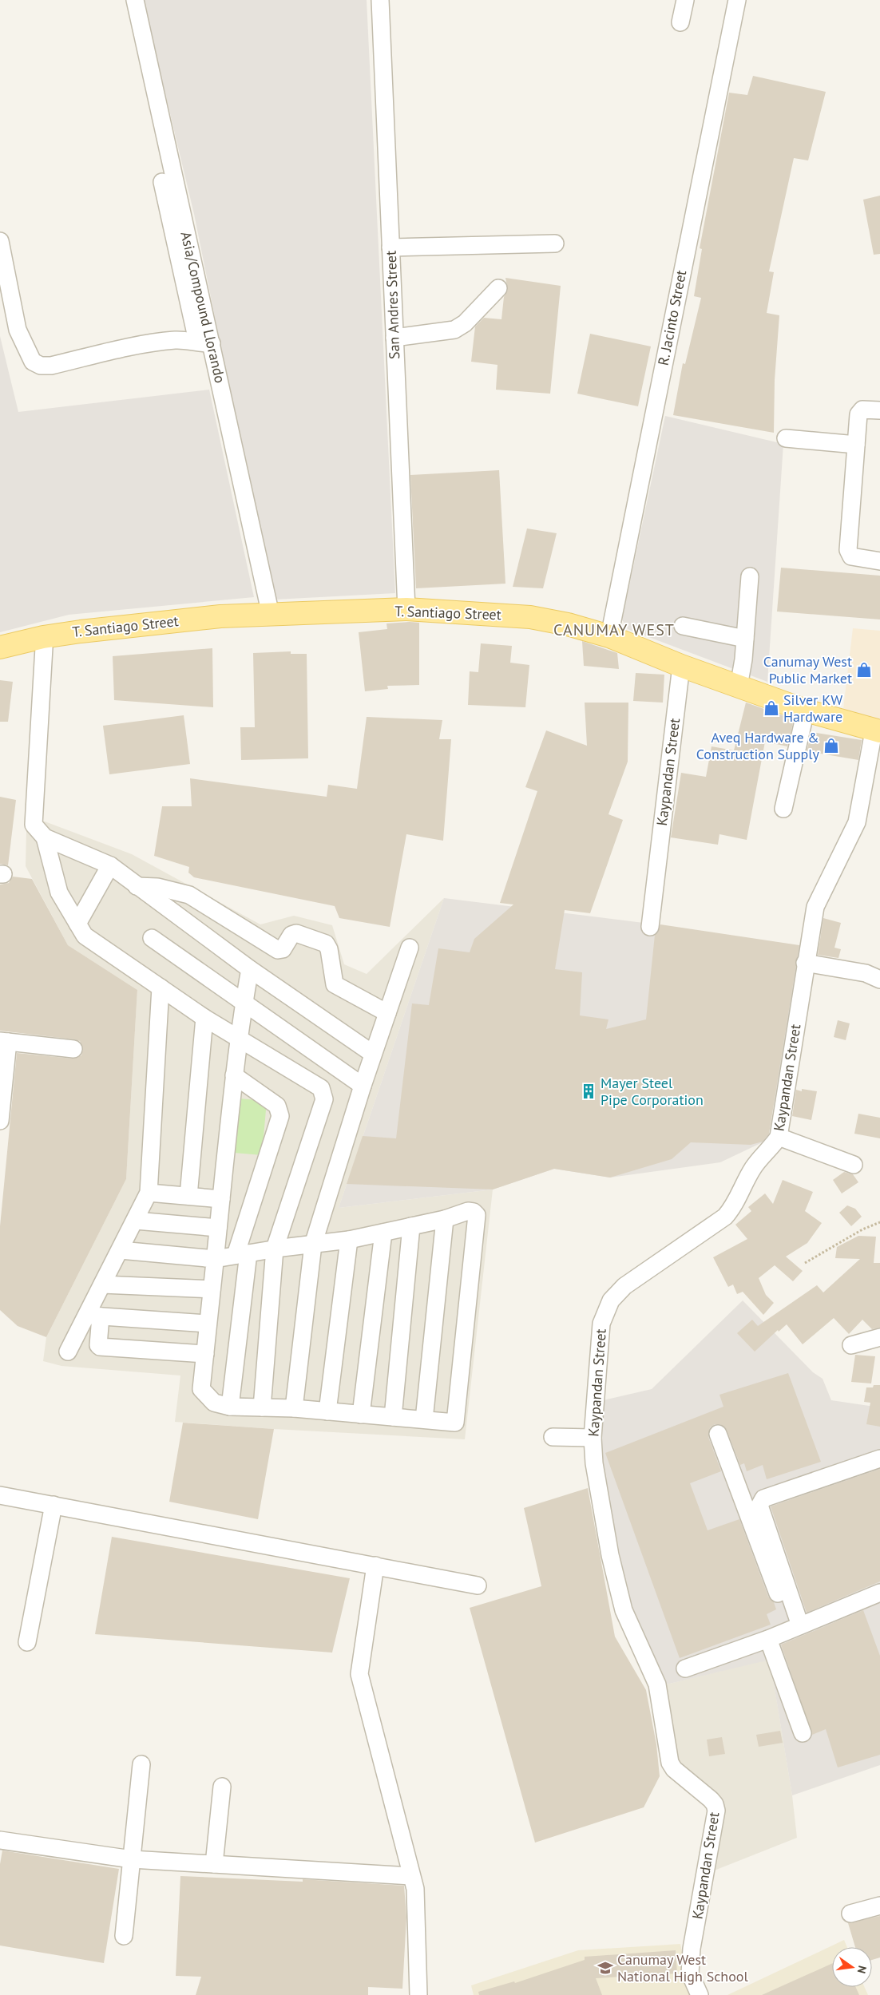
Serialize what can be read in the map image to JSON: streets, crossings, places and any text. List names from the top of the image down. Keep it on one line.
{"streets":{"main road":["T. Santiago Street"],"street":["San Andres Street","Asia/Compound Llorando","R. Jacinto Street","Kaypandan Street"]},"crossings":[["San Andres Street","T. Santiago Street"],["Asia/Compound Llorando","T. Santiago Street"],["R. Jacinto Street","T. Santiago Street"],["T. Santiago Street","Kaypandan Street"]],"districts":["CANUMAY WEST"],"places":{"shop":["Canumay West Public Market","Silver KW Hardware","Aveq Hardware & Construction Supply"],"building":["Mayer Steel Pipe Corporation"],"school or university":["Canumay West National High School"]},"north":"right"}
